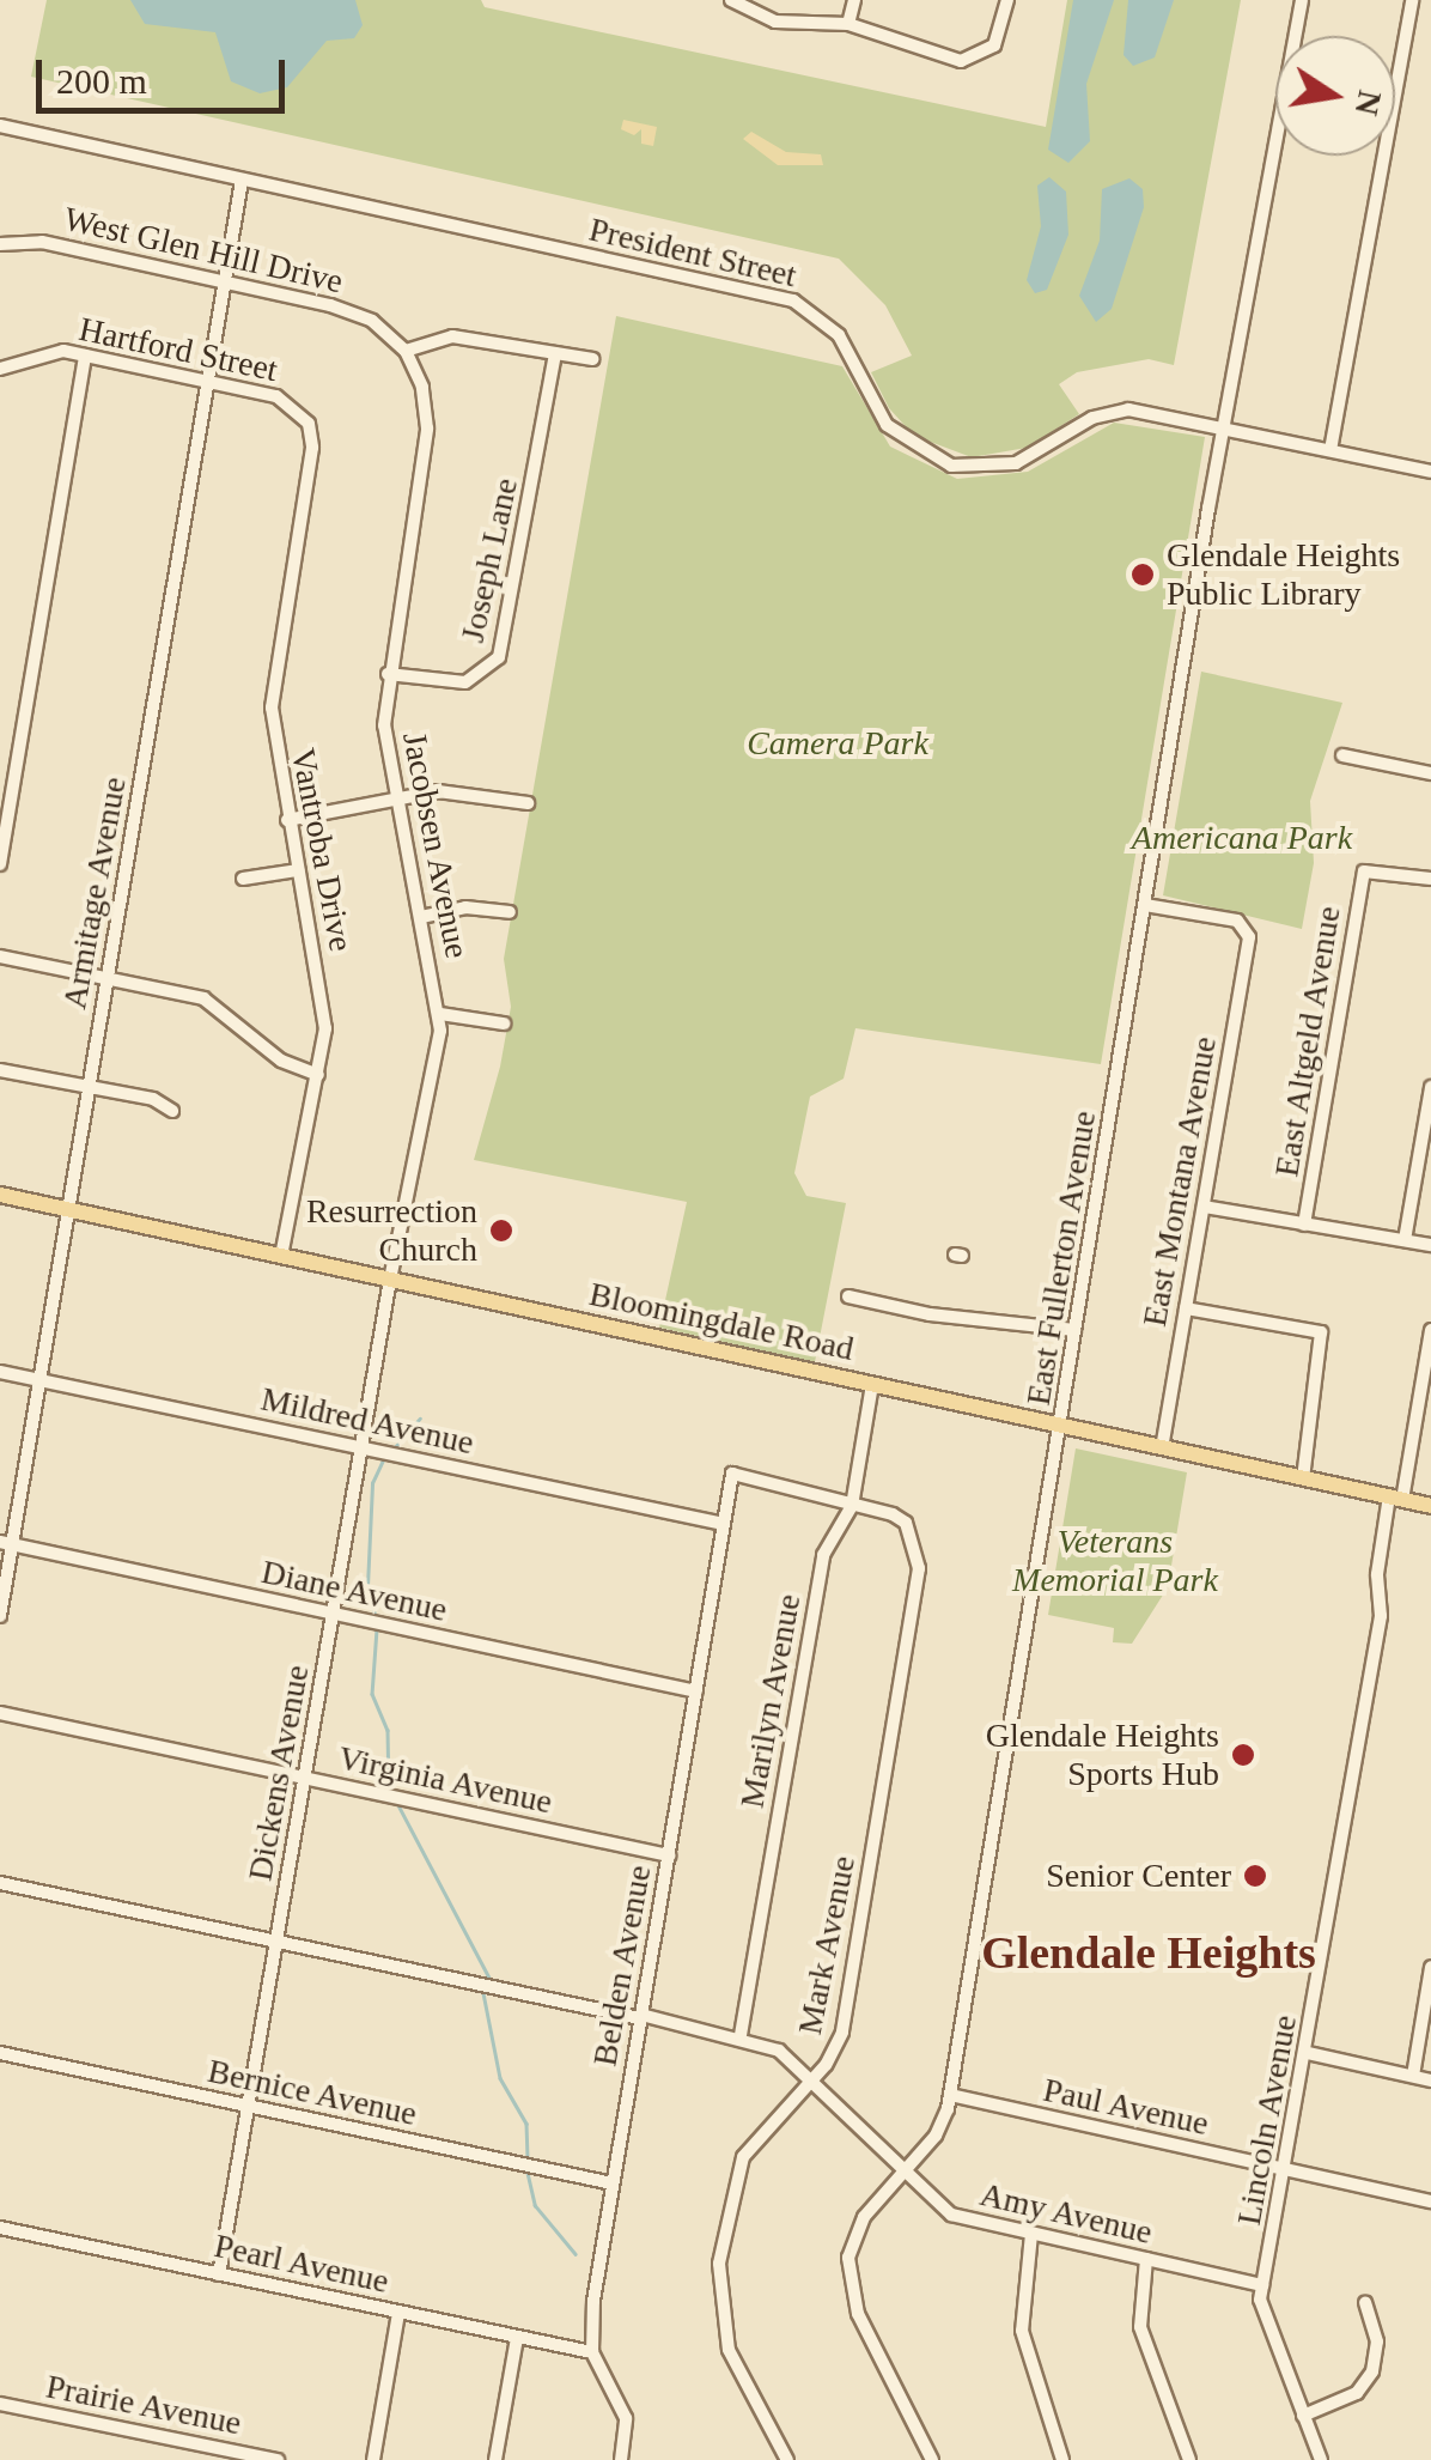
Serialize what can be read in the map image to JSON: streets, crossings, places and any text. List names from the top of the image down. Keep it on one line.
{"streets":{"main road":["Bloomingdale Road"],"street":["West Glen Hill Drive","President Street","Hartford Street","Joseph Lane","Jacobsen Avenue","Vantroba Drive","Armitage Avenue","East Altgeld Avenue","East Montana Avenue","East Fullerton Avenue","Mildred Avenue","Diane Avenue","Marilyn Avenue","Dickens Avenue","Virginia Avenue","Mark Avenue","Belden Avenue","Bernice Avenue","Paul Avenue","Lincoln Avenue","Amy Avenue","Pearl Avenue","Prairie Avenue"]},"crossings":[["West Glen Hill Drive","Jacobsen Avenue"],["West Glen Hill Drive","Armitage Avenue"],["President Street","Armitage Avenue"],["President Street","East Fullerton Avenue"],["Hartford Street","Vantroba Drive"],["Hartford Street","Armitage Avenue"],["Joseph Lane","Jacobsen Avenue"],["Jacobsen Avenue","Bloomingdale Road"],["Jacobsen Avenue","Dickens Avenue"],["Vantroba Drive","Bloomingdale Road"],["Armitage Avenue","Bloomingdale Road"],["Armitage Avenue","Mildred Avenue"],["Armitage Avenue","Diane Avenue"],["East Montana Avenue","East Fullerton Avenue"],["East Montana Avenue","Bloomingdale Road"],["East Fullerton Avenue","Bloomingdale Road"],["East Fullerton Avenue","Paul Avenue"],["East Fullerton Avenue","Amy Avenue"],["Bloomingdale Road","Marilyn Avenue"],["Bloomingdale Road","Dickens Avenue"],["Bloomingdale Road","Lincoln Avenue"],["Mildred Avenue","Dickens Avenue"],["Mildred Avenue","Belden Avenue"],["Diane Avenue","Dickens Avenue"],["Diane Avenue","Belden Avenue"],["Marilyn Avenue","Mark Avenue"],["Marilyn Avenue","Belden Avenue"],["Marilyn Avenue","Amy Avenue"],["Dickens Avenue","Virginia Avenue"],["Dickens Avenue","Bernice Avenue"],["Dickens Avenue","Amy Avenue"],["Dickens Avenue","Pearl Avenue"],["Virginia Avenue","Belden Avenue"],["Mark Avenue","Belden Avenue"],["Mark Avenue","Amy Avenue"],["Belden Avenue","Bernice Avenue"],["Belden Avenue","Amy Avenue"],["Belden Avenue","Pearl Avenue"],["Paul Avenue","Lincoln Avenue"],["Lincoln Avenue","Amy Avenue"]],"districts":["Glendale Heights"],"parks":["Camera Park","Americana Park","Veterans Memorial Park"],"places":["Glendale Heights Public Library","Resurrection Church","Glendale Heights Sports Hub","Senior Center"],"scale_bar":"200 m","north":"right"}
